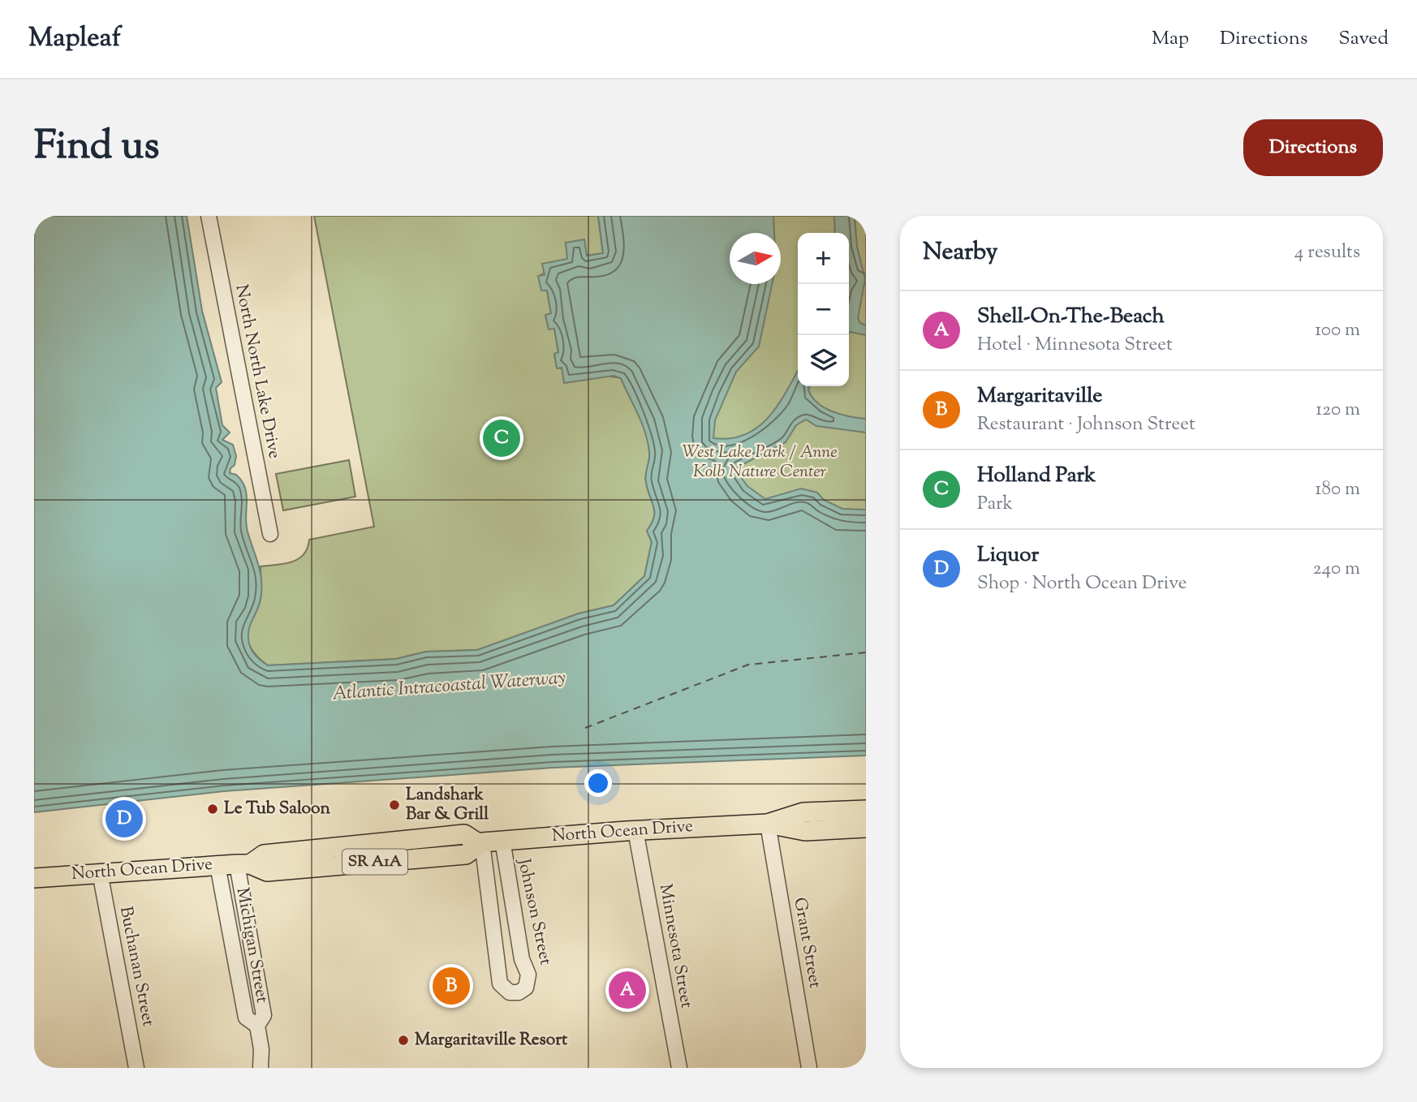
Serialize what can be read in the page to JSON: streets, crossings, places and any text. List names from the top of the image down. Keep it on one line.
{"streets":{"main road":["North Ocean Drive","SR A1A"],"street":["North North Lake Drive","Johnson Street","Grant Street","Michigan Street","Minnesota Street","Buchanan Street"]},"crossings":[["North Ocean Drive","Johnson Street"],["North Ocean Drive","Grant Street"],["North Ocean Drive","Michigan Street"],["North Ocean Drive","Minnesota Street"],["North Ocean Drive","Buchanan Street"]],"water":["Atlantic Intracoastal Waterway"],"parks":["West Lake Park / Anne Kolb Nature Center"],"places":["Landshark Bar & Grill","Le Tub Saloon","Margaritaville Resort"],"north":"right","page":{"header":"Mapleaf","nav":["Map","Directions","Saved"],"title":"Find us","buttons":"Directions","heading":["Nearby","4 results"],"map_buttons":["+","−"],"list":[{"mark":"A","name":"Shell-On-The-Beach","note":"Hotel · Minnesota Street","value":"100 m"},{"mark":"B","name":"Margaritaville","note":"Restaurant · Johnson Street","value":"120 m"},{"mark":"C","name":"Holland Park","note":"Park","value":"180 m"},{"mark":"D","name":"Liquor","note":"Shop · North Ocean Drive","value":"240 m"}],"pins":["C","D","B","A"]}}
